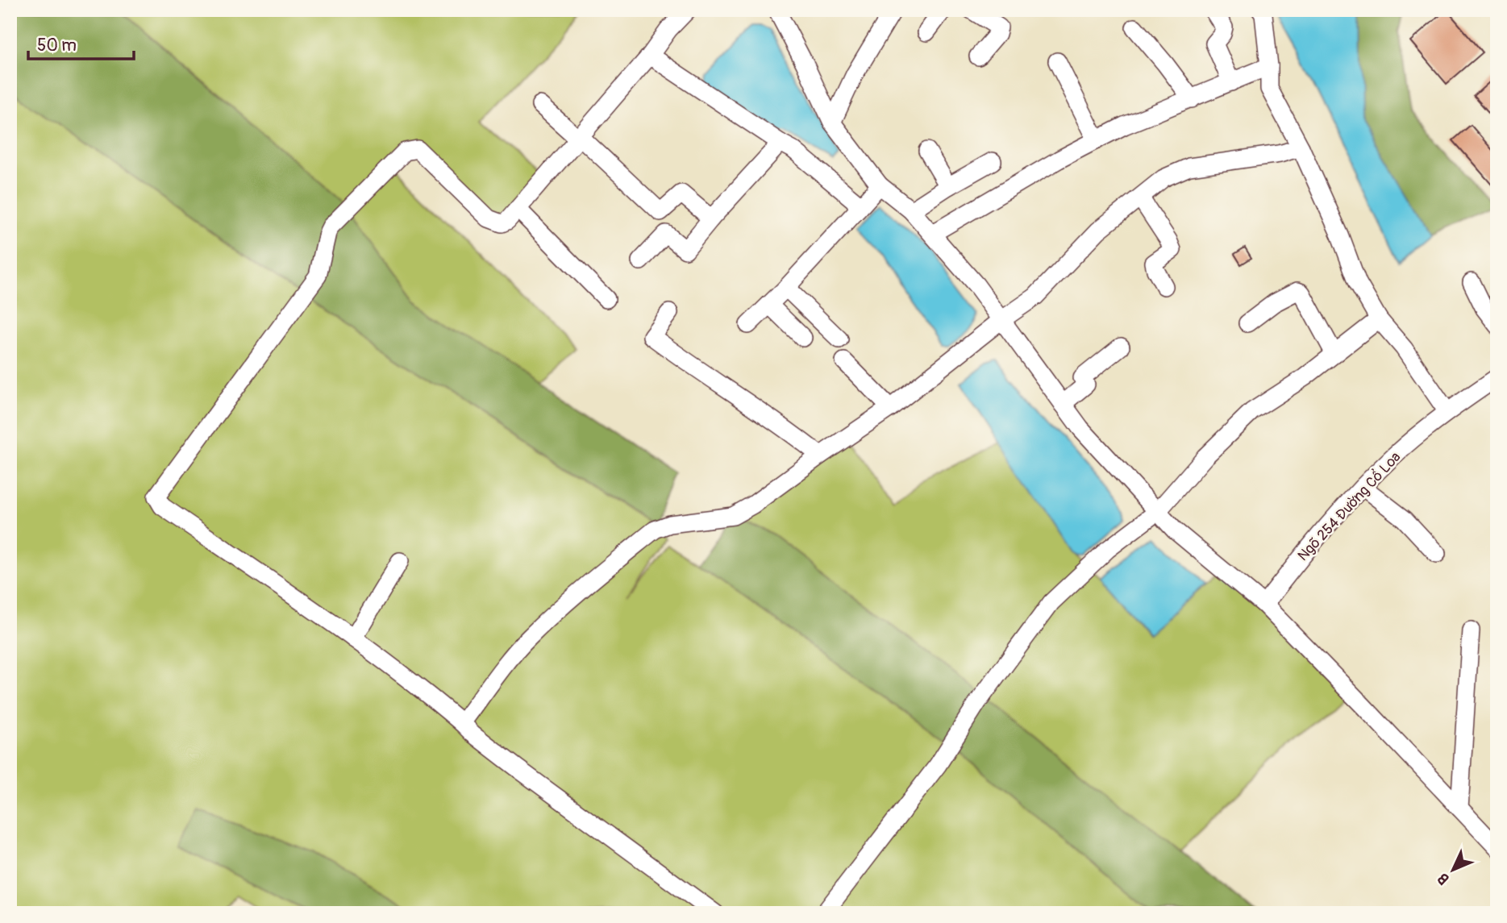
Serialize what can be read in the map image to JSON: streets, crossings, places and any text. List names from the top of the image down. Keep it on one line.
{"streets":{"street":["Ngõ 254 Đường Cổ Loa"]},"scale_bar":"50 m","north":"bottom left"}
